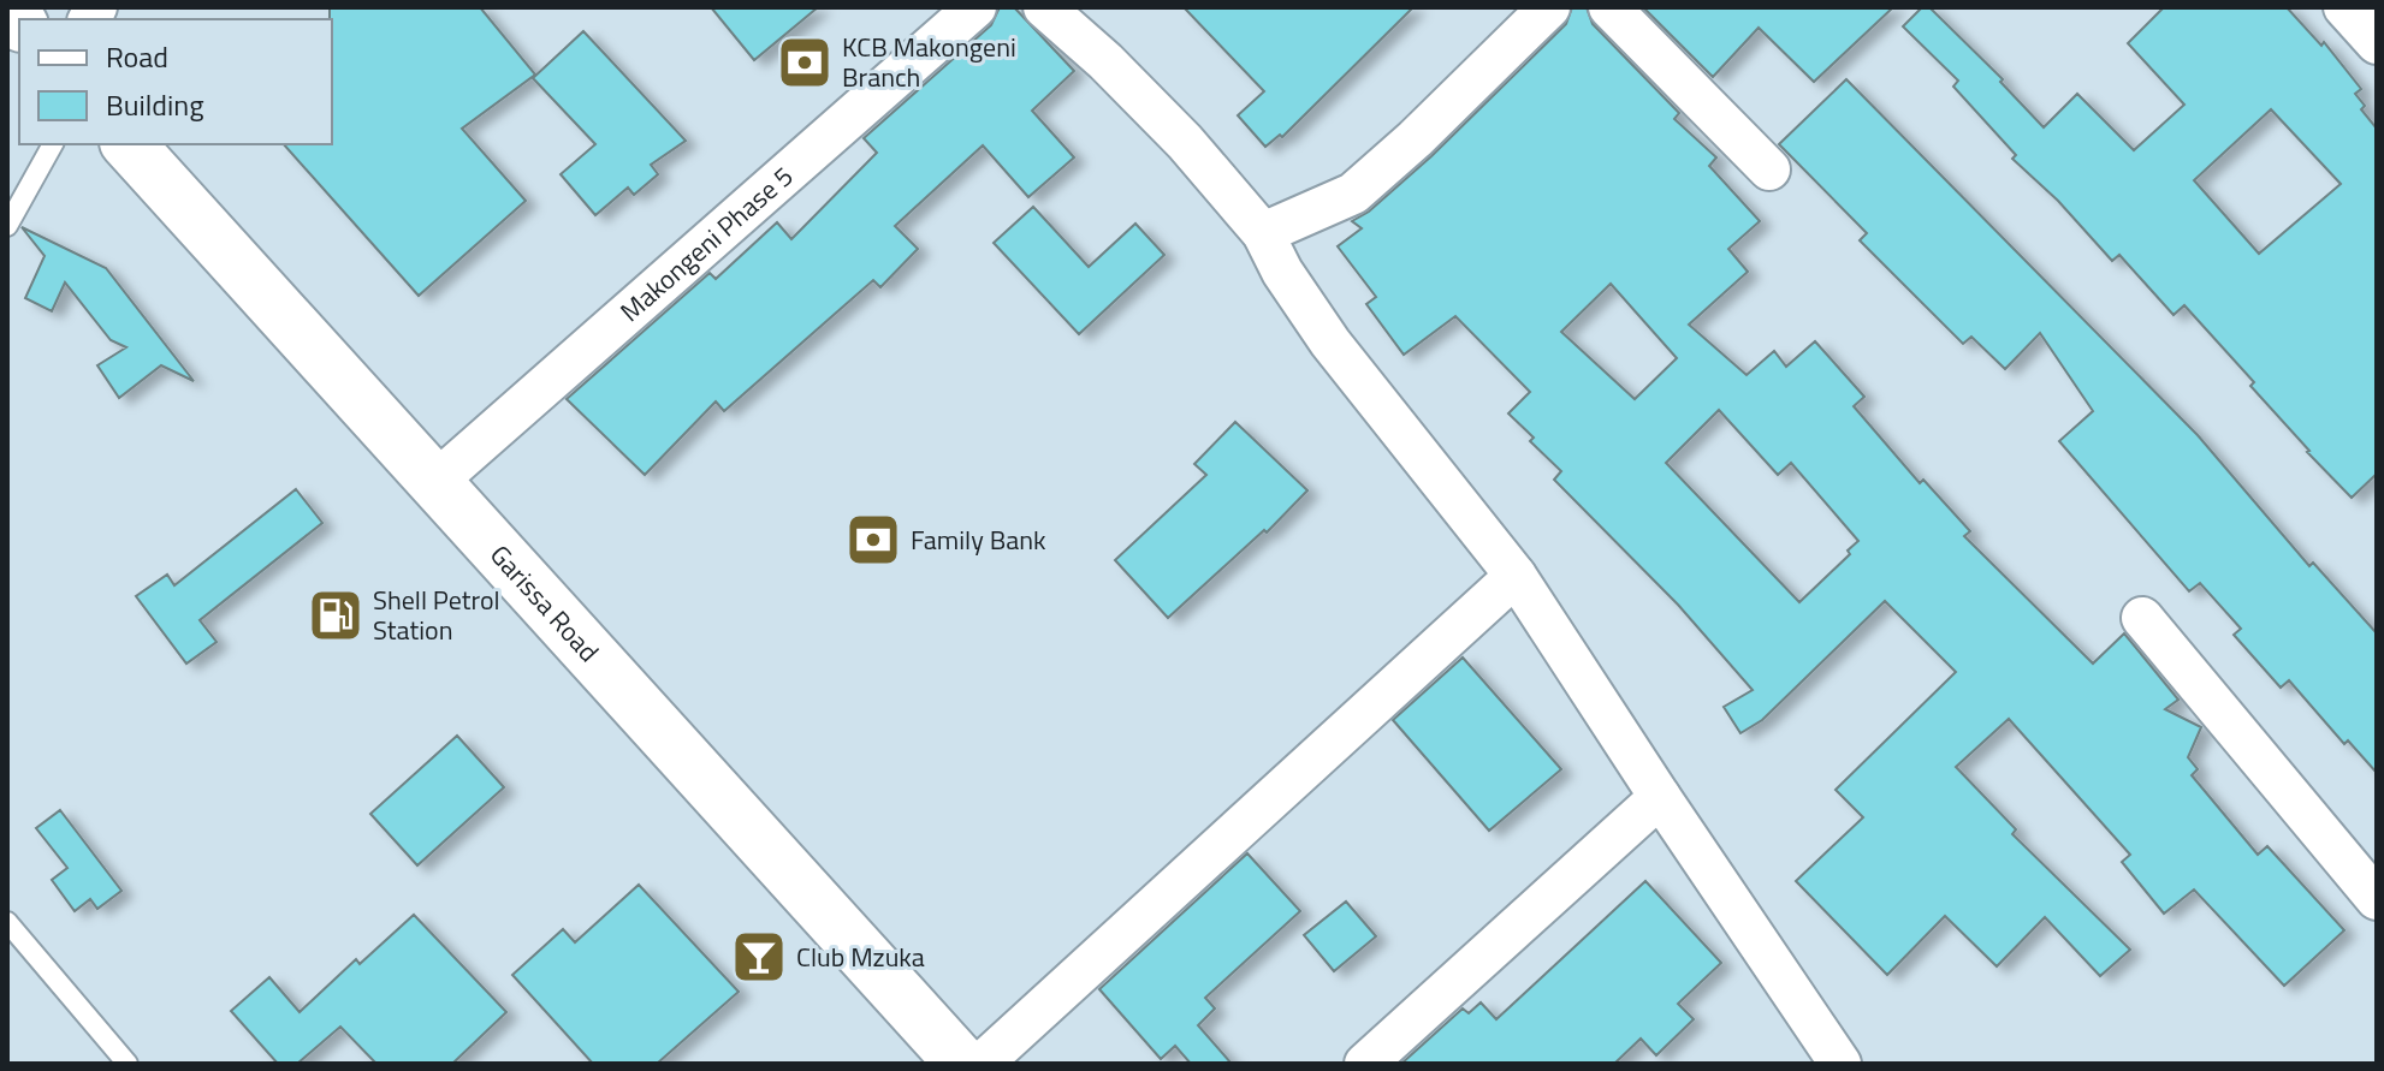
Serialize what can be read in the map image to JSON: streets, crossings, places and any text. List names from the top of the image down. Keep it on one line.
{"streets":{"highway":["Garissa Road"],"street":["Makongeni Phase 5"]},"crossings":[["Makongeni Phase 5","Garissa Road"]],"places":{"bank":["KCB Makongeni Branch","Family Bank"],"fuel station":["Shell Petrol Station"],"bar":["Club Mzuka"]},"legend":["Road","Building"]}
